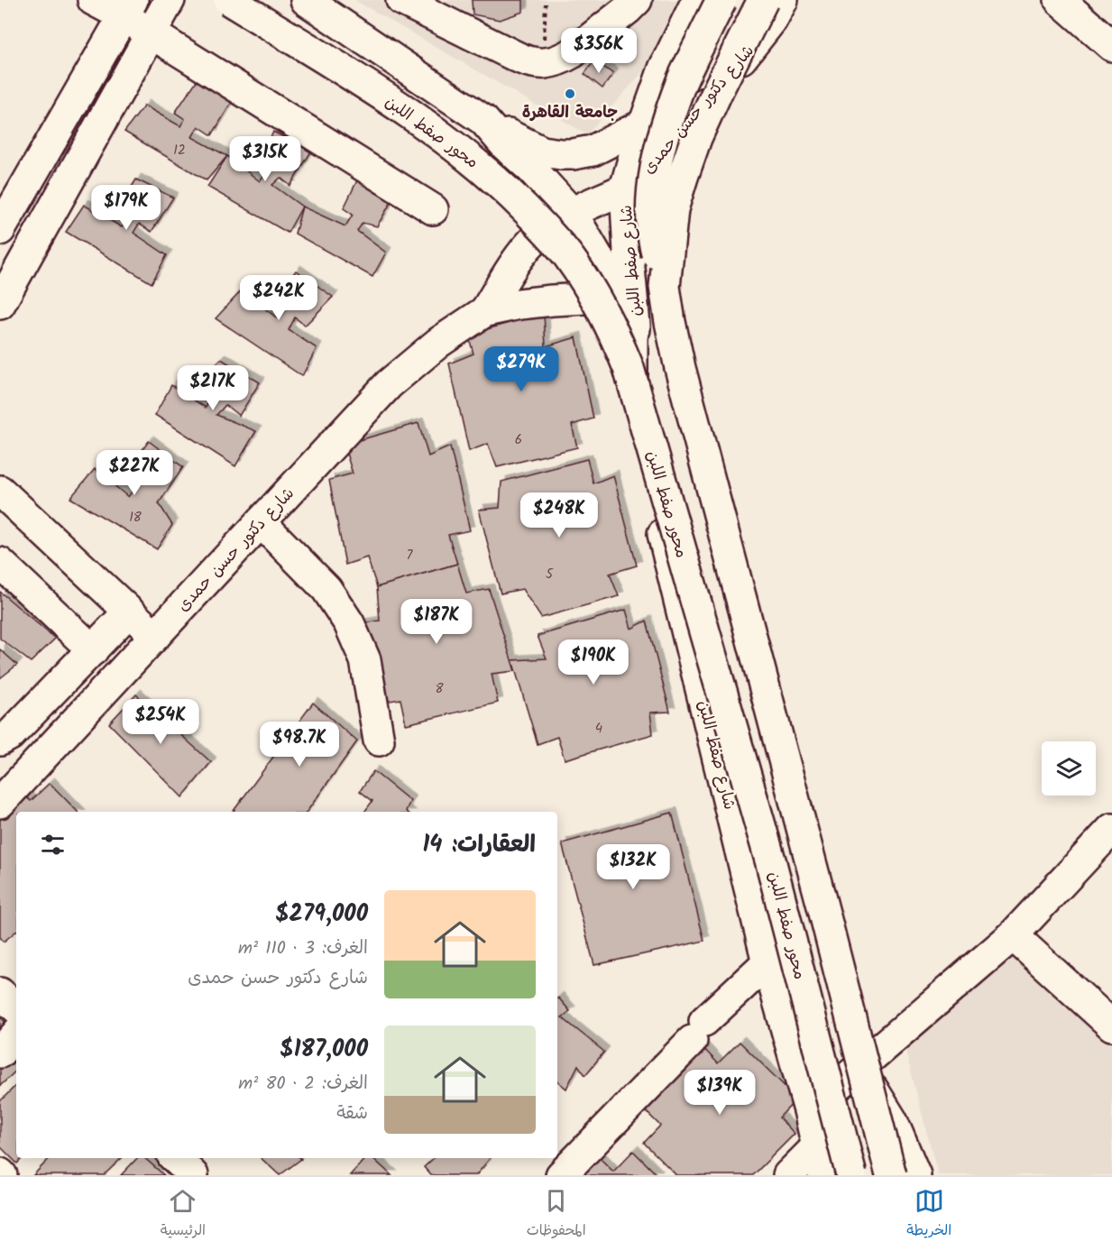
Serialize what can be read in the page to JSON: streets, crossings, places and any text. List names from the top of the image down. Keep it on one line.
{"streets":{"street":["شارع دكتور حسن حمدى","محور صفط اللبن","شارع صفط اللبن"]},"crossings":[["شارع دكتور حسن حمدى","شارع صفط اللبن"]],"places":["جامعة القاهرة"],"house_numbers":["12","6","18","7","5","8","4"],"page":{"price":["$356K","$315K","$179K","$242K","$279K","$217K","$227K","$248K","$187K","$190K","$254K","$98.7K","$132K","$139K"],"heading":"العقارات: 14","list":[{"name":"$279,000","note":"الغرف: 3 · 110 m² · شارع دكتور حسن حمدى"},{"name":"$187,000","note":"الغرف: 2 · 80 m² · شقة"}],"tabs":["الخريطة","المحفوظات","الرئيسية"]}}
